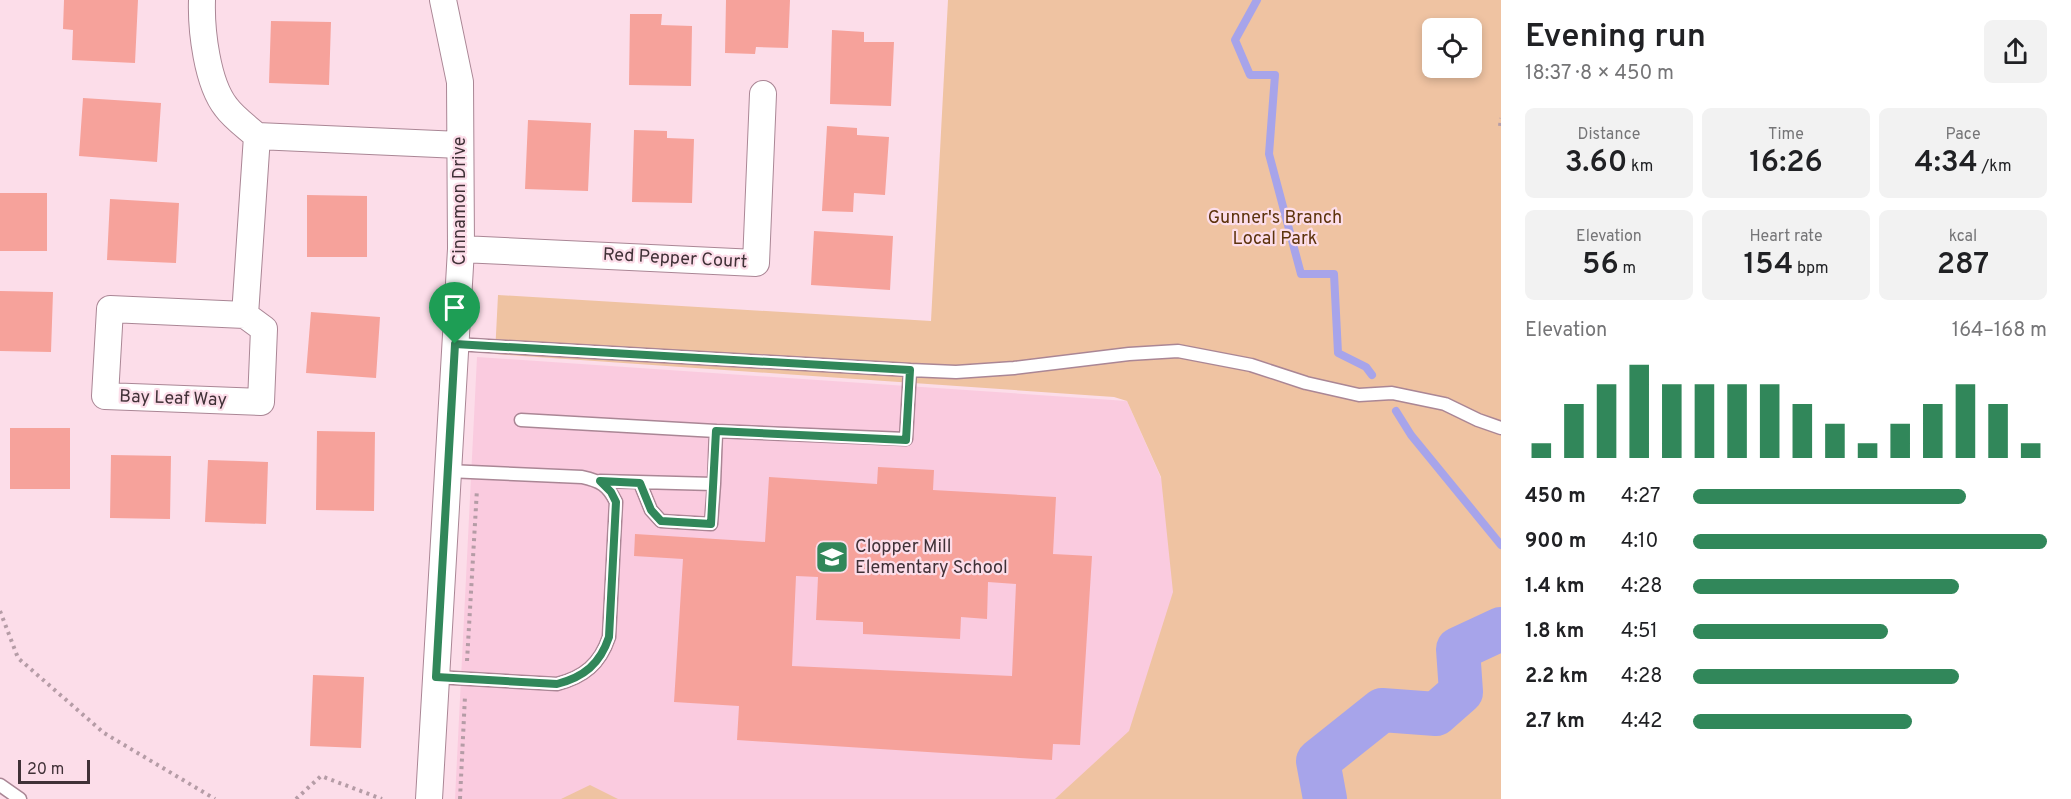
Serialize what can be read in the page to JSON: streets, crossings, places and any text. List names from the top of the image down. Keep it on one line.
{"streets":{"street":["Cinnamon Drive","Red Pepper Court","Bay Leaf Way"]},"crossings":[["Cinnamon Drive","Red Pepper Court"]],"parks":["Gunner's Branch Local Park"],"places":{"school or university":["Clopper Mill Elementary School"]},"scale_bar":"20 m","page":{"heading":["Evening run","18:37 · 8 × 450 m"],"stats":[["Distance","3.60 km"],["Time","16:26"],["Pace","4:34 /km"],["Elevation","56 m"],["Heart rate","154 bpm"],["kcal","287"]],"chart":["Elevation","164–168 m"],"list":[{"name":"450 m","note":"4:27"},{"name":"900 m","note":"4:10"},{"name":"1.4 km","note":"4:28"},{"name":"1.8 km","note":"4:51"},{"name":"2.2 km","note":"4:28"},{"name":"2.7 km","note":"4:42"}],"scale":"20 m"}}
